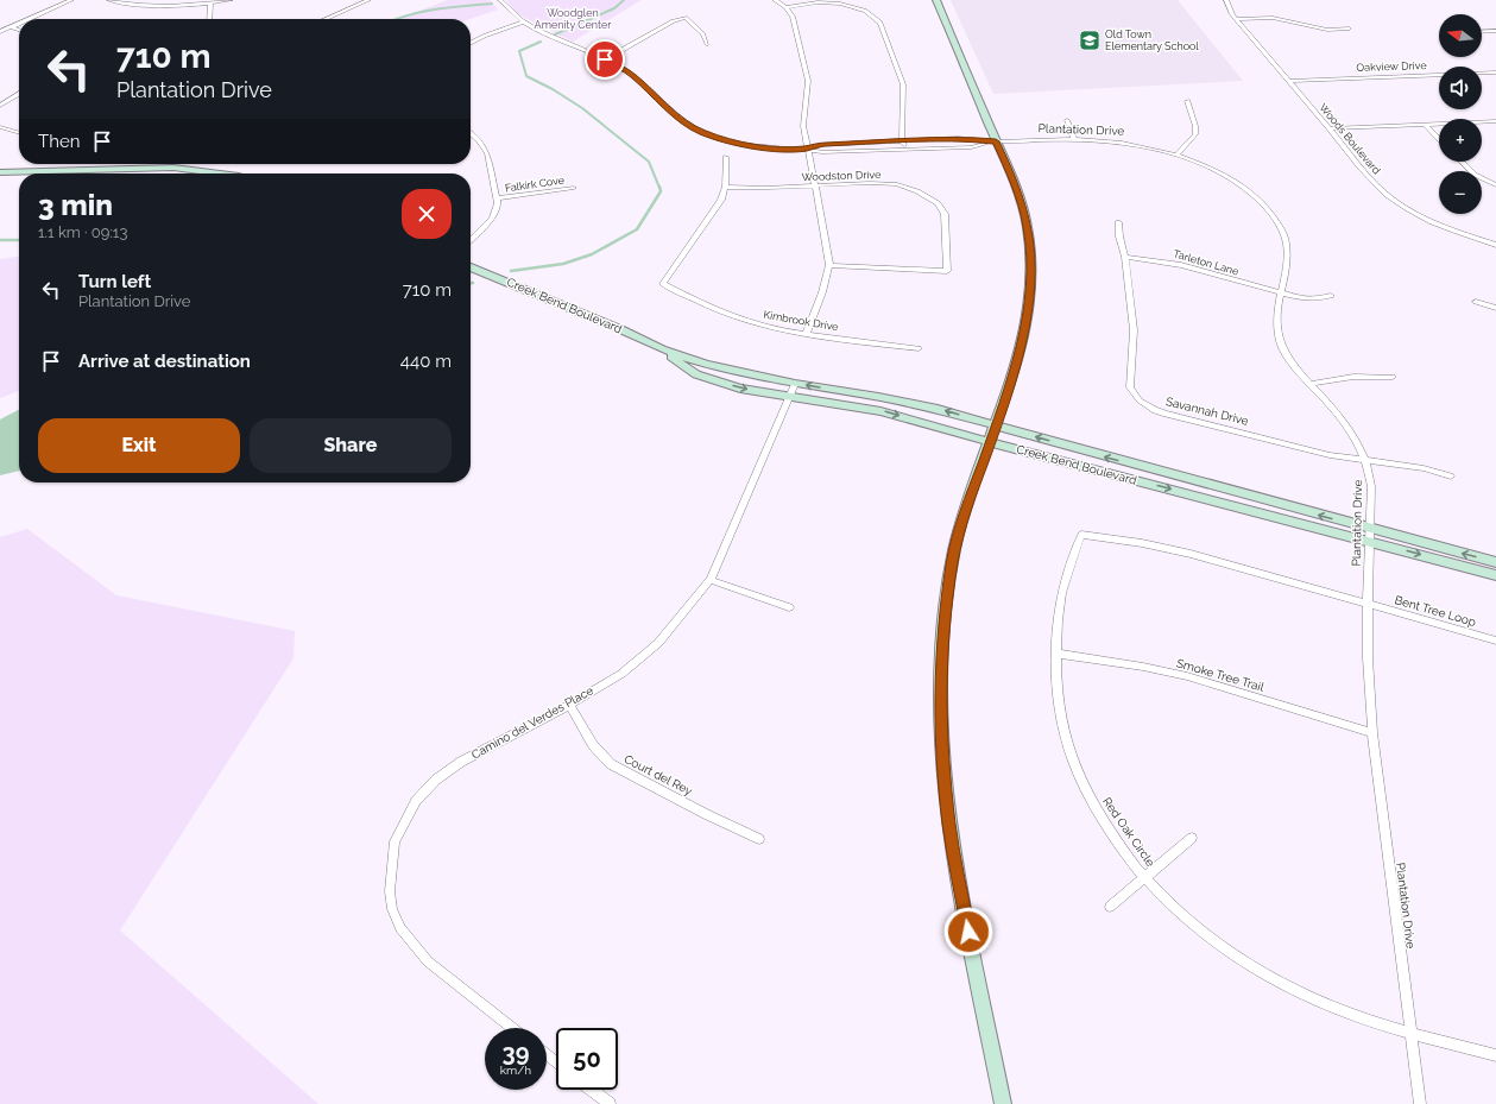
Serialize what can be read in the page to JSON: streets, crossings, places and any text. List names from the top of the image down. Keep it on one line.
{"streets":{"street":["Oakview Drive","Plantation Drive","Woods Boulevard","Woodston Drive","Falkirk Cove","Tarleton Lane","Creek Bend Boulevard","Kimbrook Drive","Savannah Drive","Bent Tree Loop","Smoke Tree Trail","Camino del Verdes Place","Court del Rey","Red Oak Circle"]},"crossings":[["Oakview Drive","Woods Boulevard"],["Plantation Drive","Tarleton Lane"],["Plantation Drive","Creek Bend Boulevard"],["Plantation Drive","Savannah Drive"],["Plantation Drive","Bent Tree Loop"],["Plantation Drive","Smoke Tree Trail"],["Plantation Drive","Red Oak Circle"],["Woodston Drive","Kimbrook Drive"],["Tarleton Lane","Savannah Drive"],["Creek Bend Boulevard","Camino del Verdes Place"],["Bent Tree Loop","Red Oak Circle"],["Smoke Tree Trail","Red Oak Circle"],["Camino del Verdes Place","Court del Rey"]],"parks":["Woodglen Amenity Center"],"places":{"school or university":["Old Town Elementary School"]},"north":"left","page":{"map_buttons":["+","−"],"turn":["710 m","Plantation Drive"],"then":"Then","heading":["3 min","1.1 km · 09:13"],"list":[{"name":"Turn left","note":"Plantation Drive","value":"710 m"},{"name":"Arrive at destination","value":"440 m"}],"buttons":["Exit","Share"],"speed":"39 km/h","limit":"50"}}
